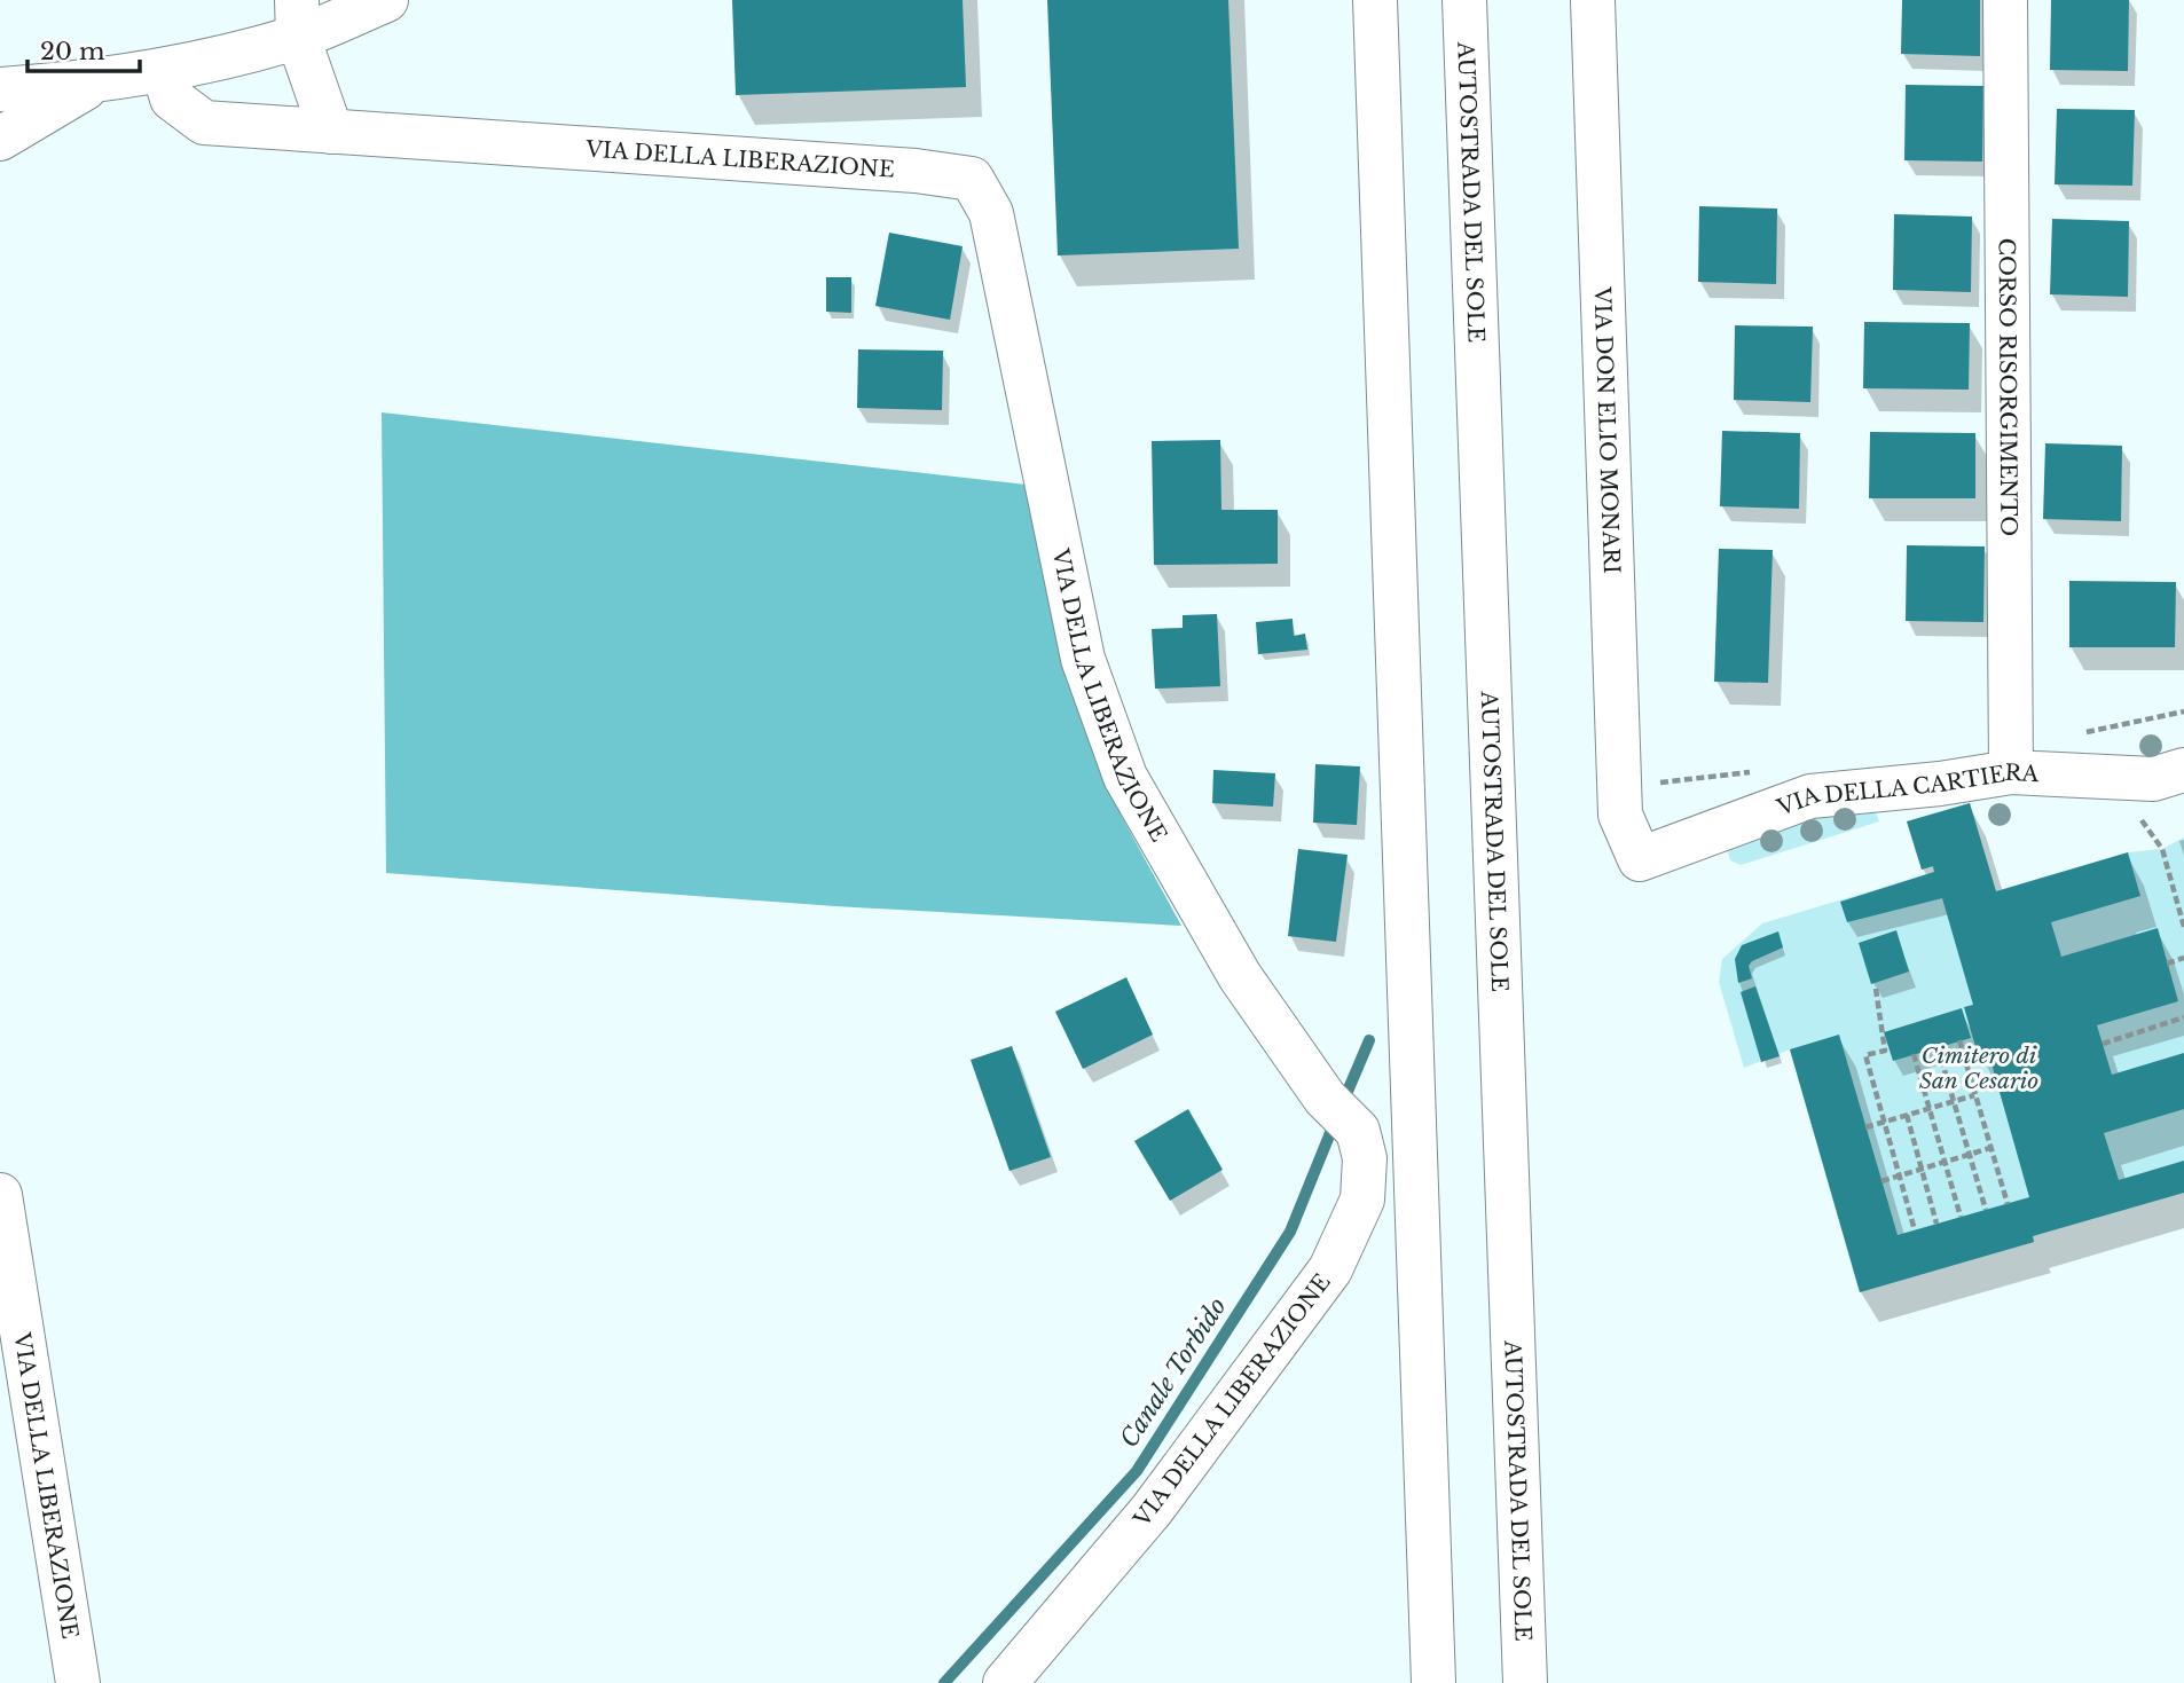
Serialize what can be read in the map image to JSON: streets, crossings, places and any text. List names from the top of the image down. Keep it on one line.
{"streets":{"main road":["VIA DELLA LIBERAZIONE","AUTOSTRADA DEL SOLE","CORSO RISORGIMENTO","VIA DON ELIO MONARI","VIA DELLA CARTIERA"]},"crossings":[["CORSO RISORGIMENTO","VIA DELLA CARTIERA"],["VIA DON ELIO MONARI","VIA DELLA CARTIERA"]],"water":["Canale Torbido"],"parks":["Cimitero di San Cesario"],"scale_bar":"20 m"}
